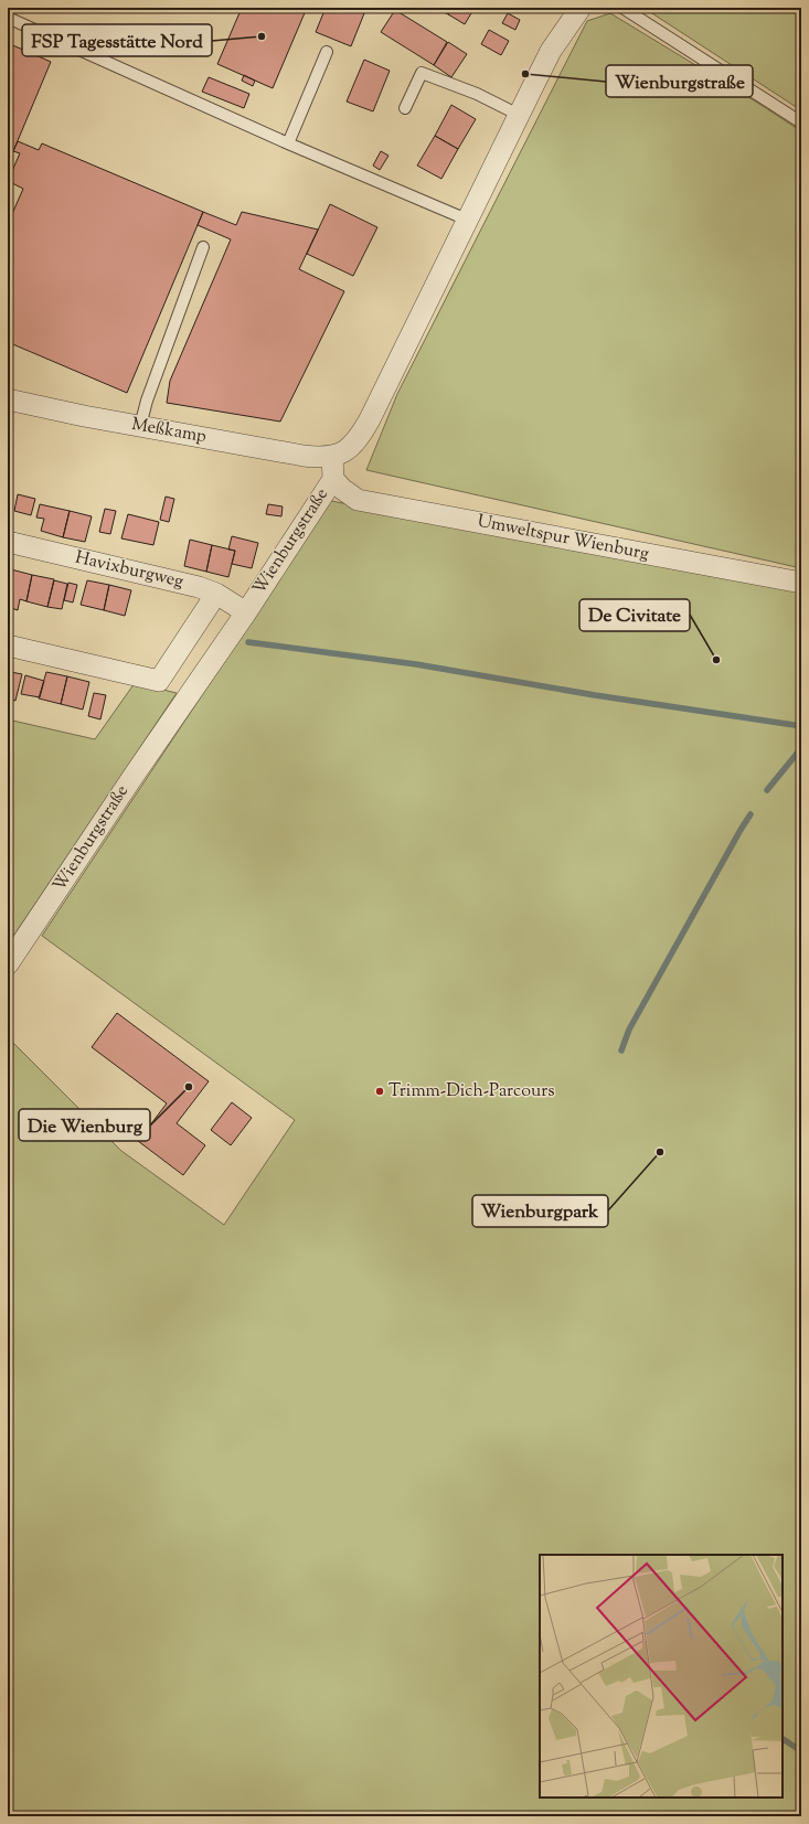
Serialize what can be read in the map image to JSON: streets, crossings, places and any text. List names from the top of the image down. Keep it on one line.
{"streets":{"street":["Meßkamp","Umweltspur Wienburg","Wienburgstraße","Havixburgweg"]},"crossings":[["Meßkamp","Wienburgstraße"],["Umweltspur Wienburg","Wienburgstraße"],["Wienburgstraße","Havixburgweg"]],"places":["FSP Tagesstätte Nord","Wienburgstraße","De Civitate","Die Wienburg","Trimm-Dich-Parcours","Wienburgpark"]}
